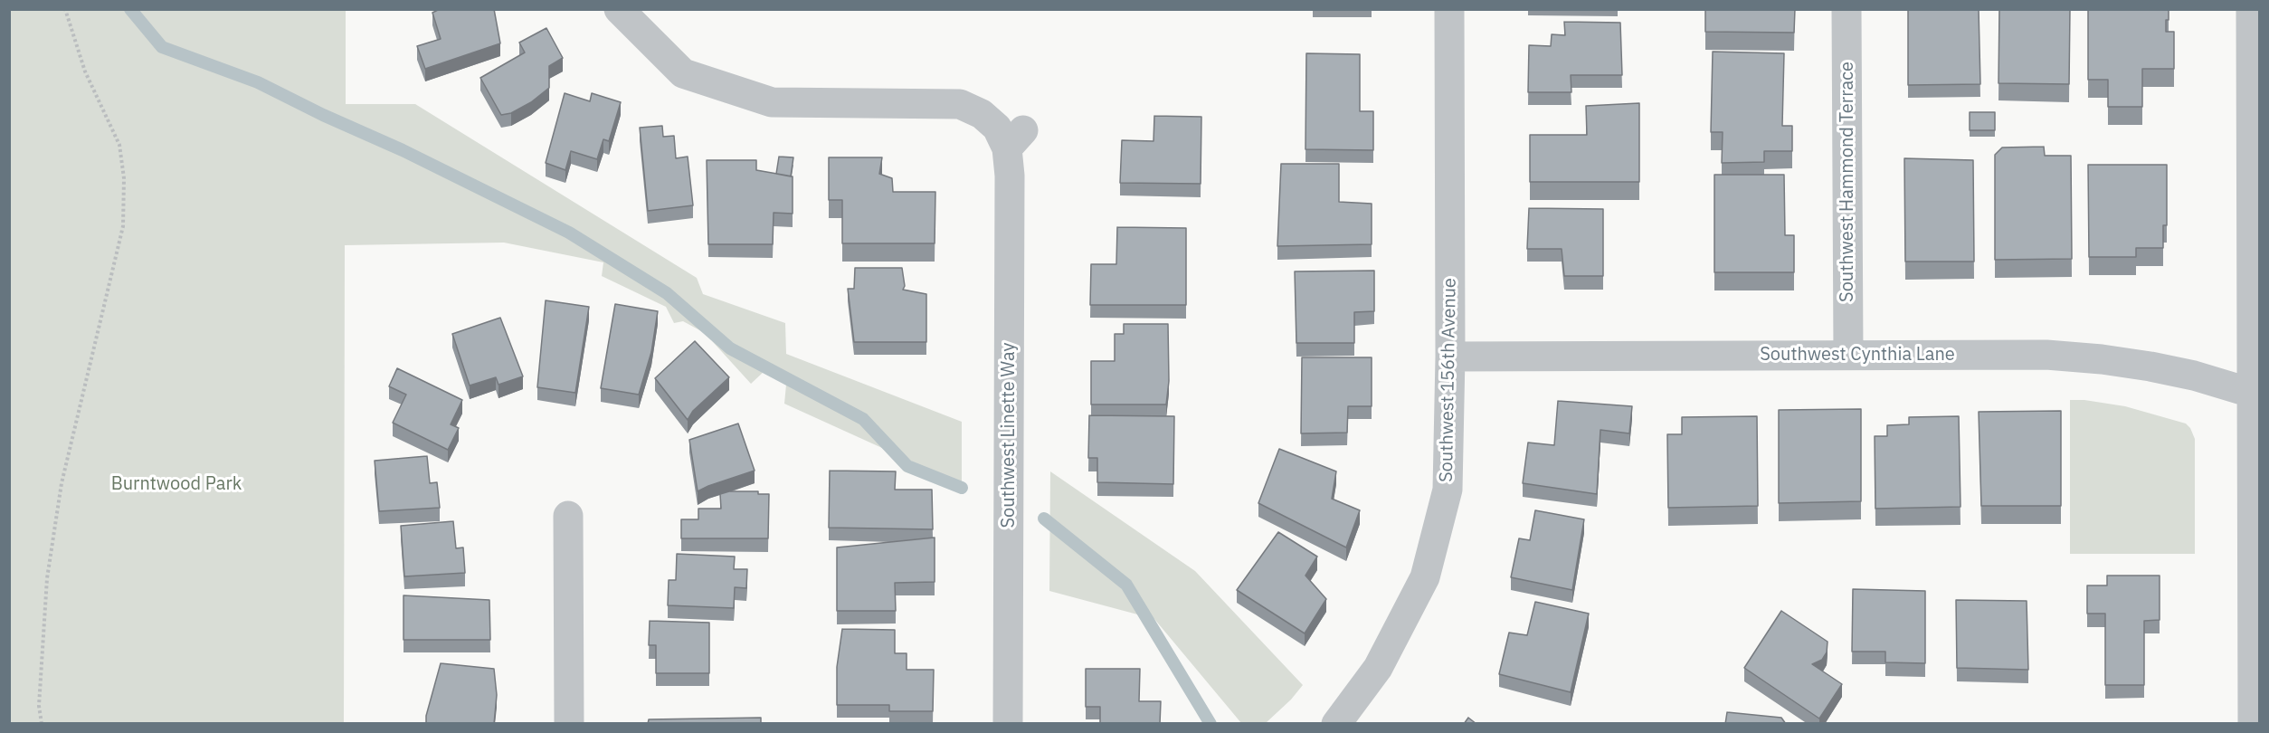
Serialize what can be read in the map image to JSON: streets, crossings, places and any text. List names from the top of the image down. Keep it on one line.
{"streets":{"street":["Southwest Hammond Terrace","Southwest Cynthia Lane","Southwest 156th Avenue","Southwest Linette Way"]},"crossings":[["Southwest Hammond Terrace","Southwest Cynthia Lane"],["Southwest Cynthia Lane","Southwest 156th Avenue"]],"parks":["Burntwood Park"]}
